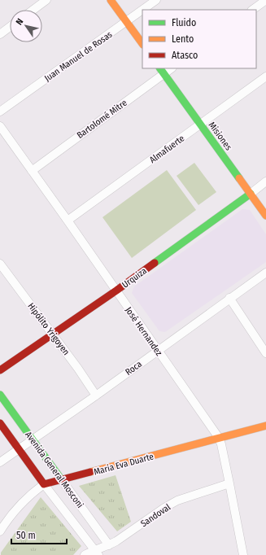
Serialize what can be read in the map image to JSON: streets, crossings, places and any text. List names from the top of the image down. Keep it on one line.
{"streets":{"street":["Juan Manuel de Rosas","Bartolomé Mitre","Misiones","Almafuerte","Urquiza","Hipólito Yrigoyen","José Hernandez","Roca","Maria Eva Duarte","Avenida General Mosconi","Sandoval"]},"crossings":[["Bartolomé Mitre","Misiones"],["Bartolomé Mitre","José Hernandez"],["Misiones","Almafuerte"],["Misiones","Urquiza"],["Almafuerte","José Hernandez"],["Urquiza","Hipólito Yrigoyen"],["Urquiza","José Hernandez"],["Hipólito Yrigoyen","Roca"],["José Hernandez","Roca"],["José Hernandez","Maria Eva Duarte"],["José Hernandez","Sandoval"],["Roca","Avenida General Mosconi"],["Maria Eva Duarte","Avenida General Mosconi"],["Avenida General Mosconi","Sandoval"]],"legend":["Fluido","Lento","Atasco"],"scale_bar":"50 m","north":"top left"}
